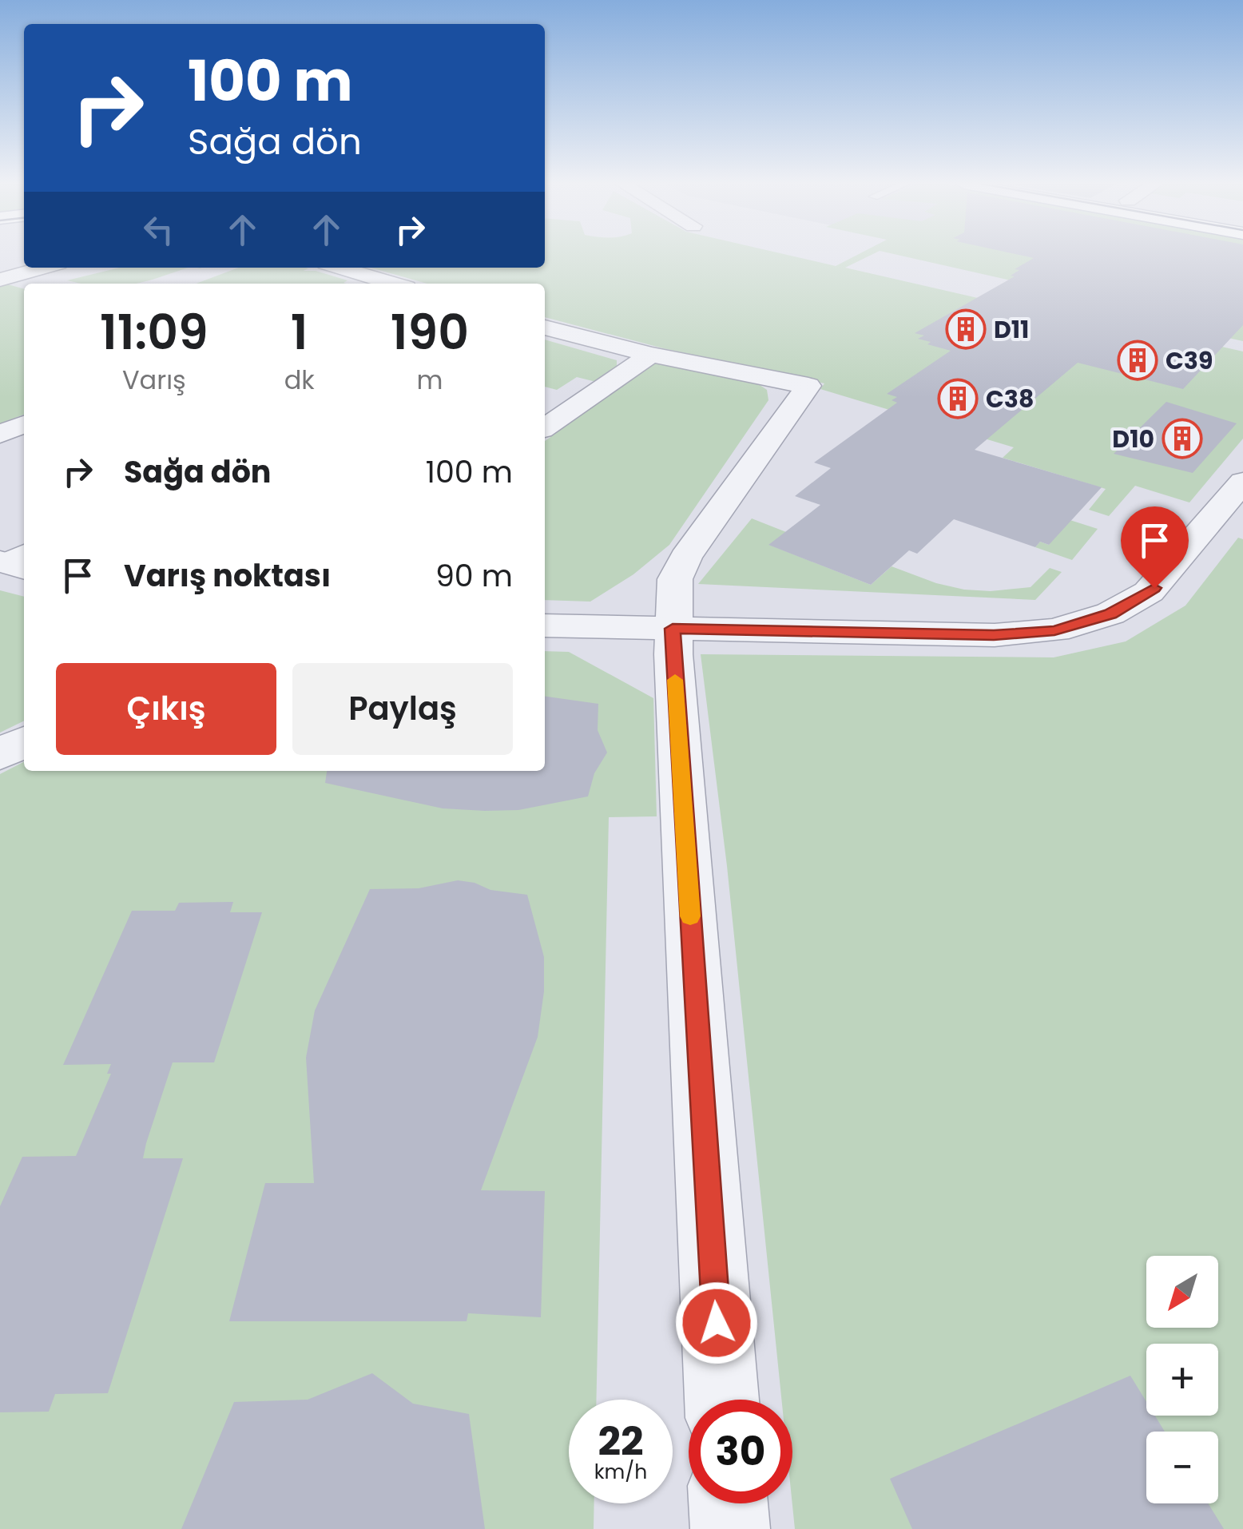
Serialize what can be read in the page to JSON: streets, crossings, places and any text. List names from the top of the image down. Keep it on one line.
{"places":{"building":["D11","C39","C38","D10"]},"north":"bottom left","page":{"turn":["100 m","Sağa dön"],"eta":["11:09","Varış","1","dk","190","m"],"list":[{"name":"Sağa dön","value":"100 m"},{"name":"Varış noktası","value":"90 m"}],"buttons":["Çıkış","Paylaş"],"map_buttons":["+","−"],"speed":"22 km/h","limit":"30"}}
